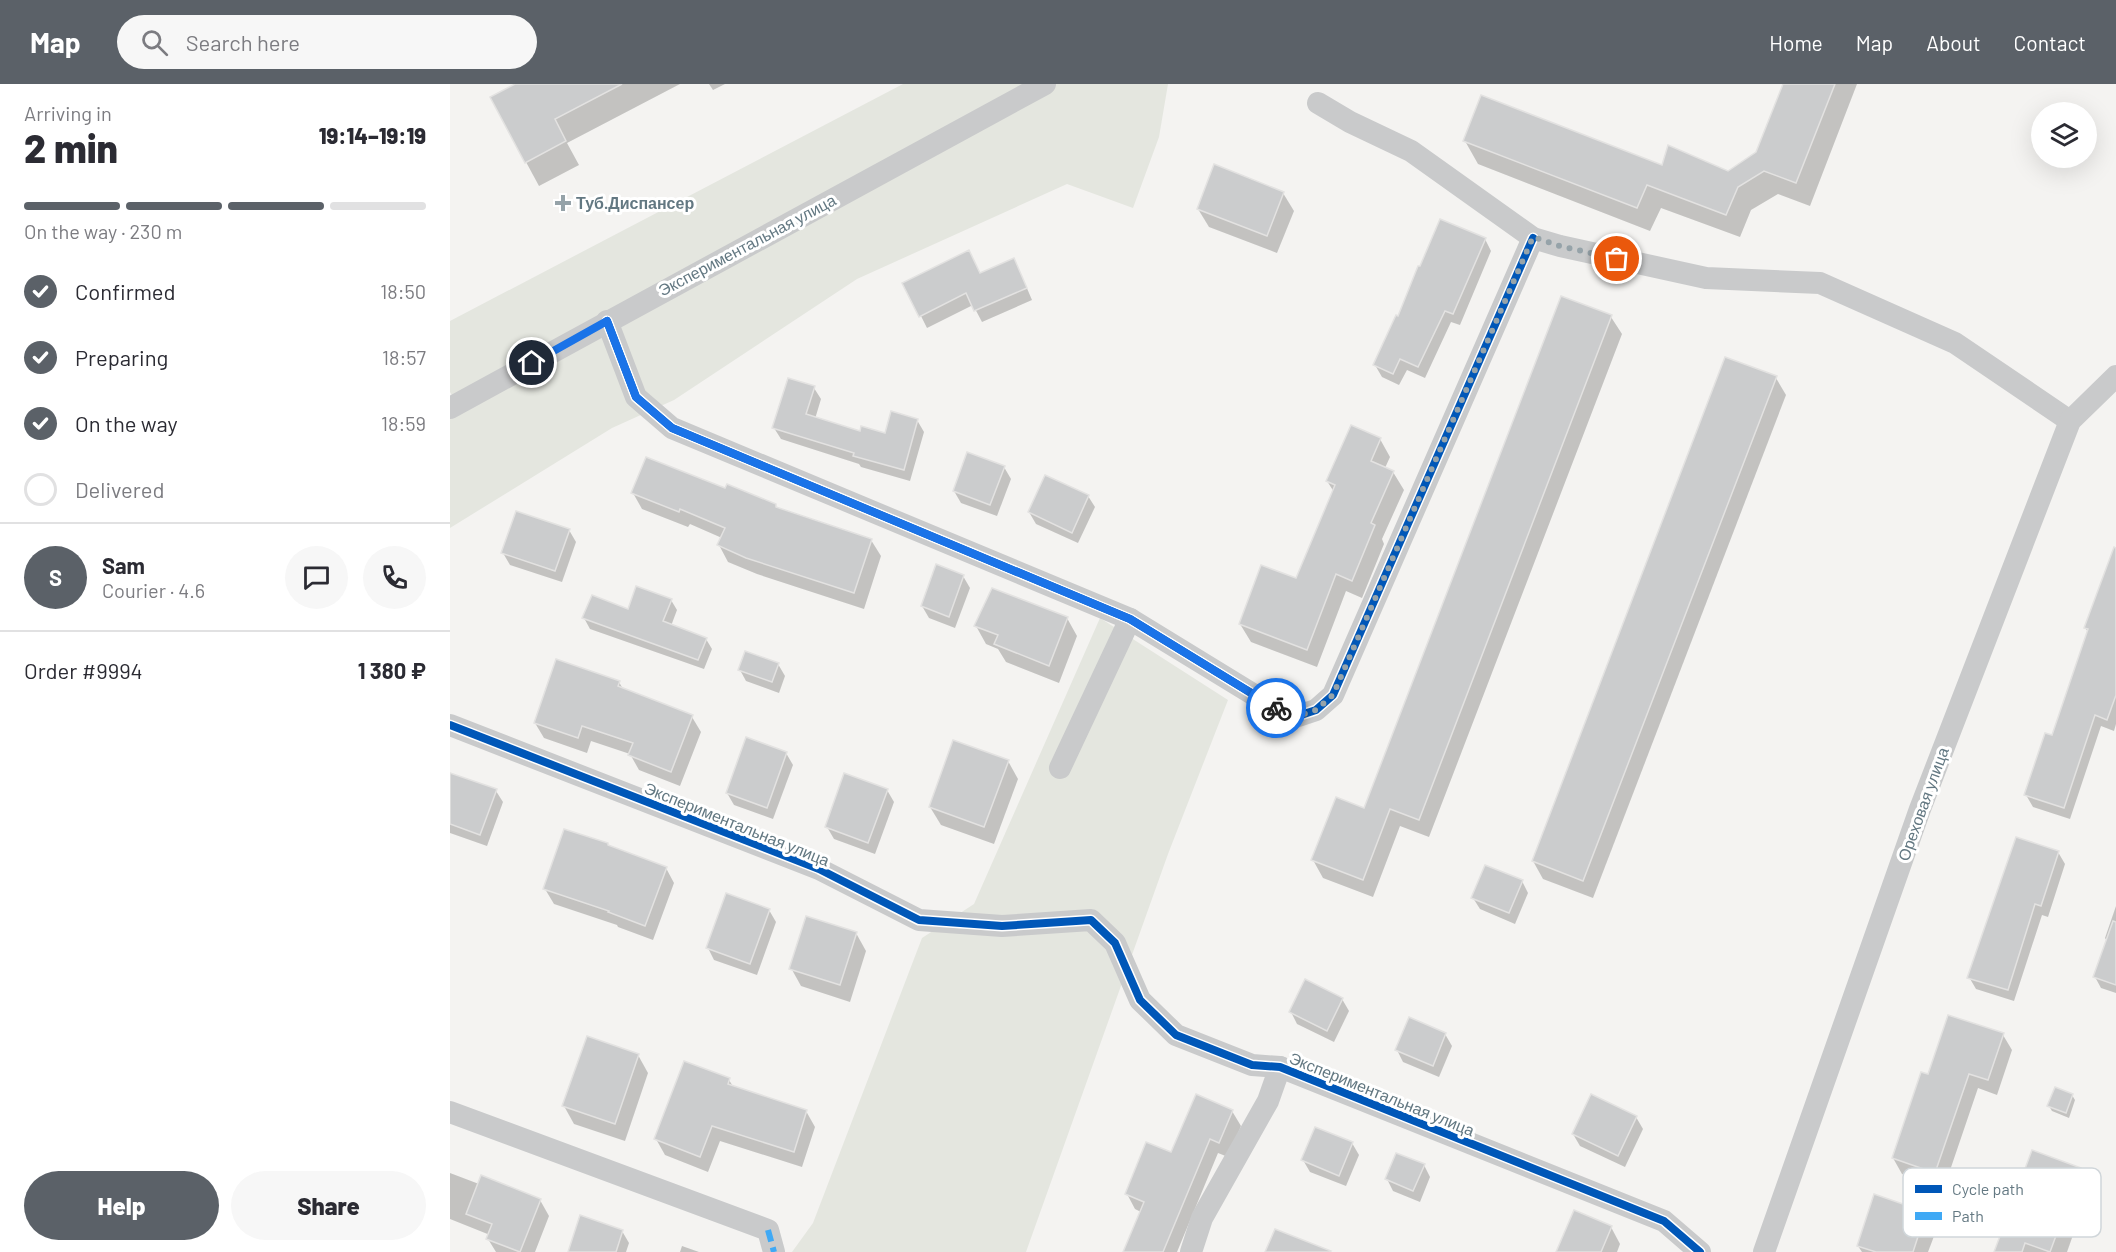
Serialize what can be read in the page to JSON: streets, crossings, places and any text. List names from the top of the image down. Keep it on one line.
{"streets":{"street":["Экспериментальная улица","Ореховая улица"]},"places":{"health":["Туб.Диспансер"]},"legend":["Cycle path","Path"],"page":{"header":"Map","search":"Search here","nav":["Home","Map","About","Contact"],"heading":["2 min","Arriving in","19:14–19:19"],"panel":["Sam","Courier · 4.6","Order #9994","1 380 ₽"],"bar":"On the way · 230 m","list":[["Confirmed","18:50"],["Preparing","18:57"],["On the way","18:59"],"Delivered"],"round":"S","buttons":["Help","Share"]}}
